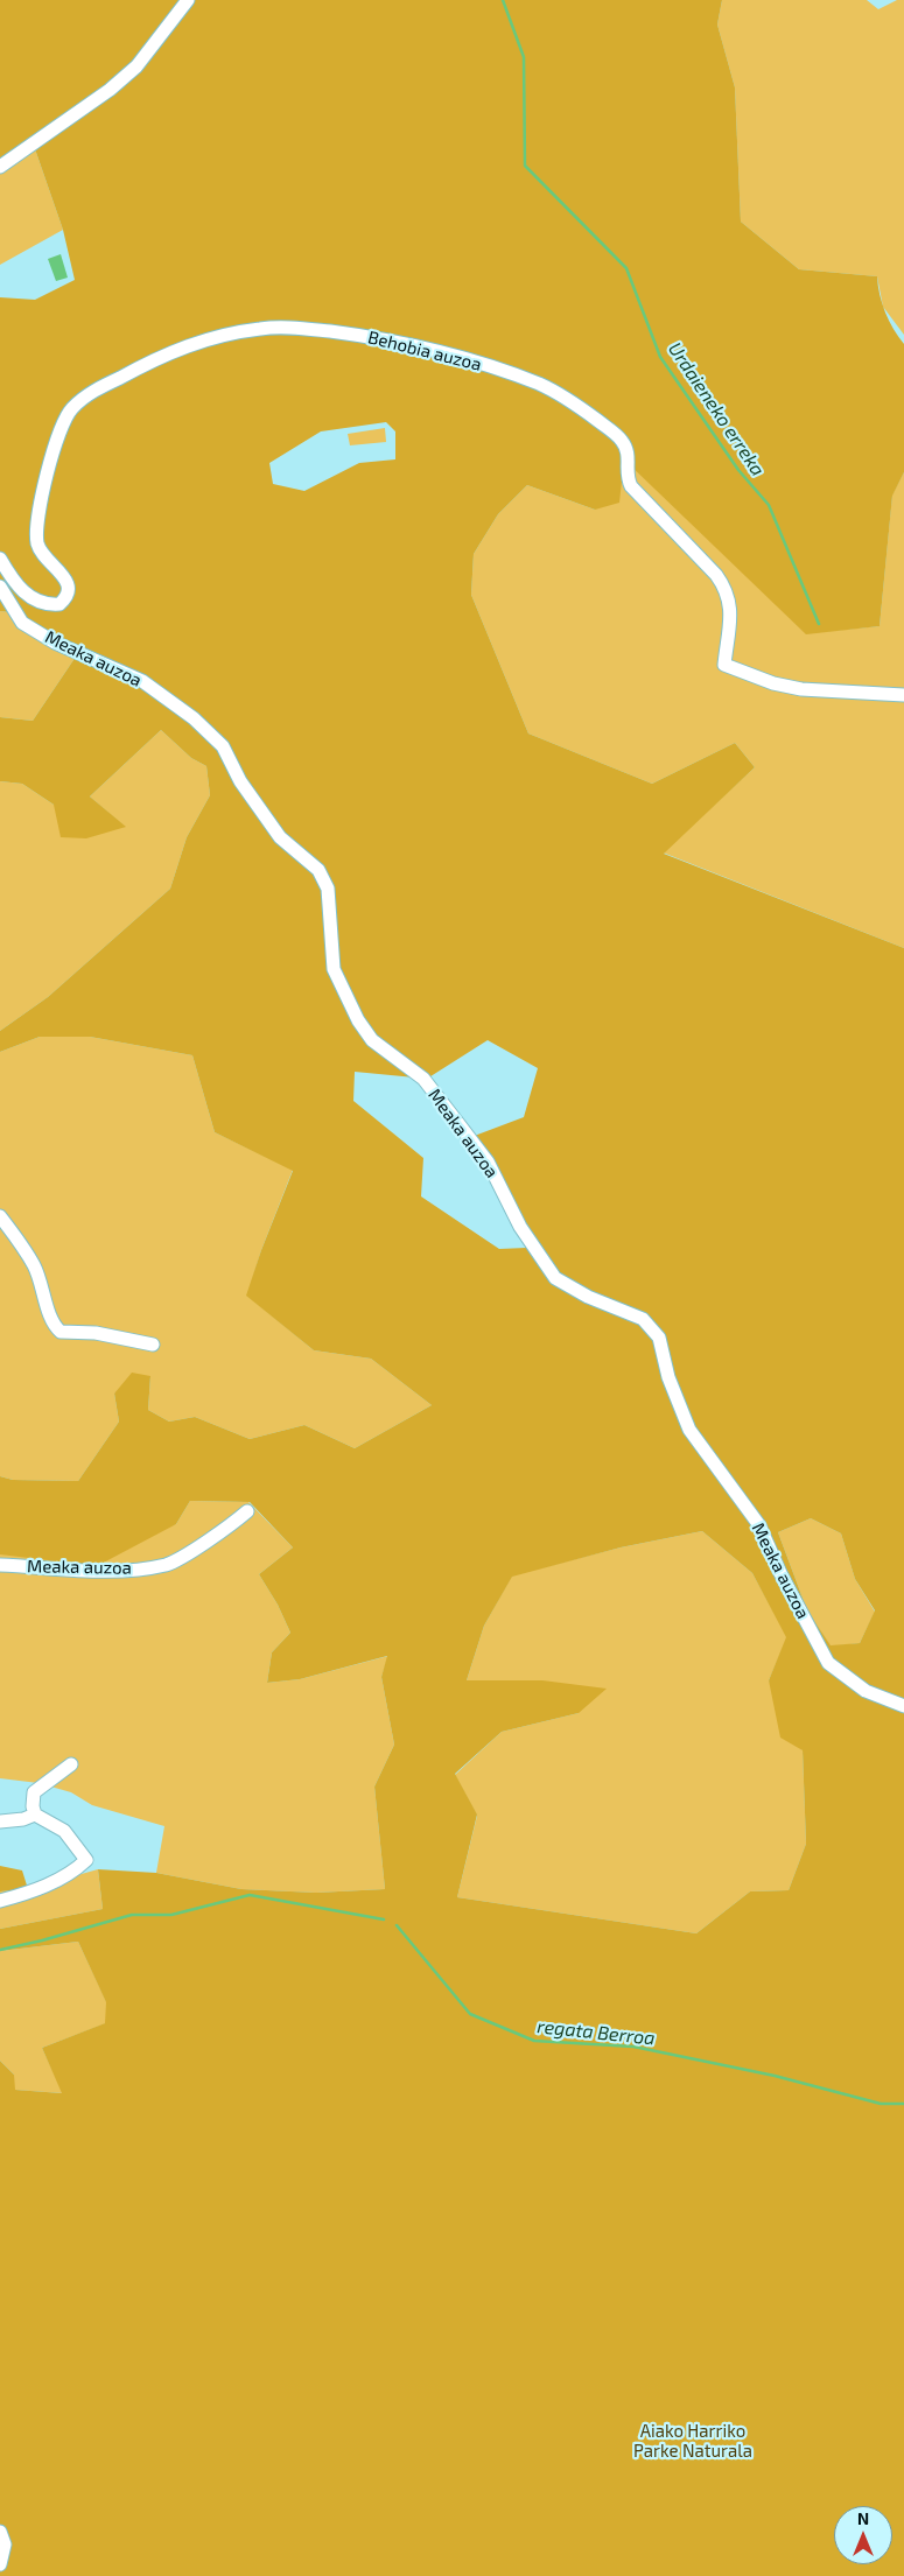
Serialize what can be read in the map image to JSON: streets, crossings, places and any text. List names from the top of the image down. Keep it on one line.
{"streets":{"street":["Behobia auzoa","Meaka auzoa"]},"water":["Urdaieneko erreka","regata Berroa"],"parks":["Aiako Harriko Parke Naturala"],"north":"top"}
